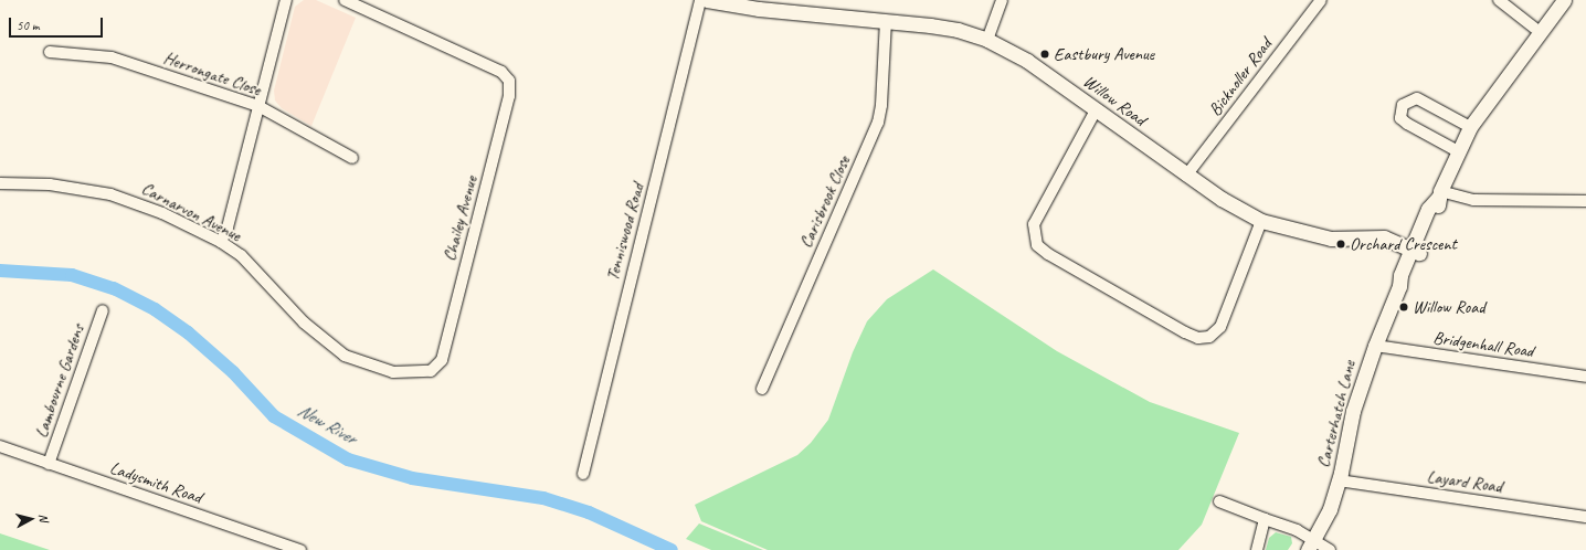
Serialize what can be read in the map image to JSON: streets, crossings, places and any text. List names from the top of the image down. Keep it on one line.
{"streets":{"street":["Herrongate Close","Bicknoller Road","Willow Road","Carisbrook Close","Carnarvon Avenue","Chailey Avenue","Tenniswood Road","Bridgenhall Road","Lambourne Gardens","Carterhatch Lane","Layard Road","Ladysmith Road"]},"crossings":[["Bicknoller Road","Willow Road"],["Willow Road","Carisbrook Close"],["Willow Road","Carterhatch Lane"],["Carnarvon Avenue","Chailey Avenue"],["Bridgenhall Road","Carterhatch Lane"],["Lambourne Gardens","Ladysmith Road"],["Carterhatch Lane","Layard Road"]],"water":["New River"],"places":["Eastbury Avenue","Orchard Crescent","Willow Road"],"scale_bar":"50 m","north":"right"}
